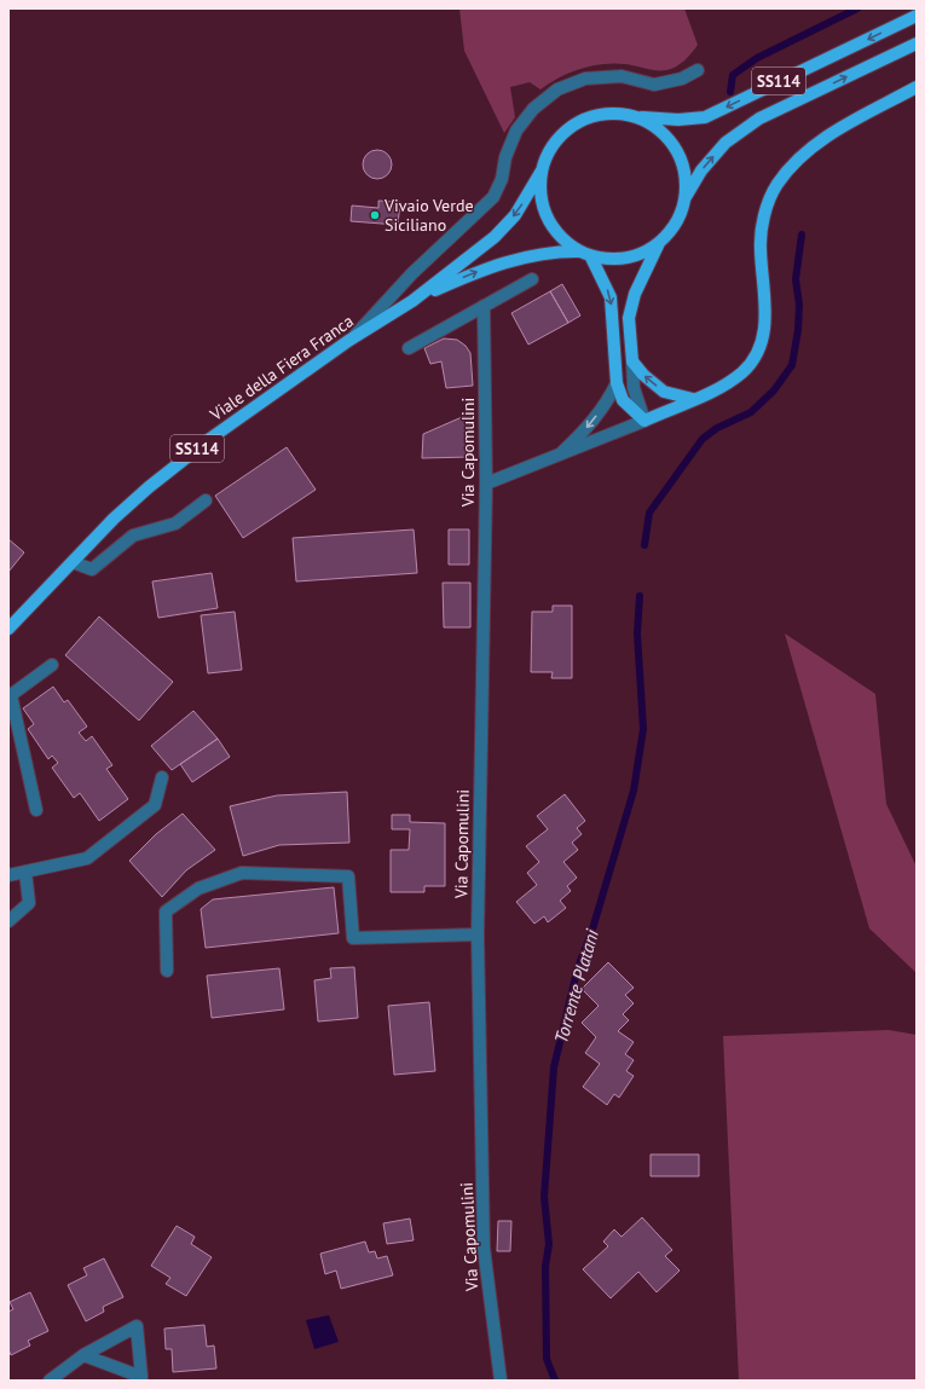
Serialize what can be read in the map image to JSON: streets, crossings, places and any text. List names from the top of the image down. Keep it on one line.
{"streets":{"main road":["SS114","Viale della Fiera Franca"],"street":["Via Capomulini"]},"water":["Torrente Platani"],"places":["Vivaio Verde Siciliano"]}
